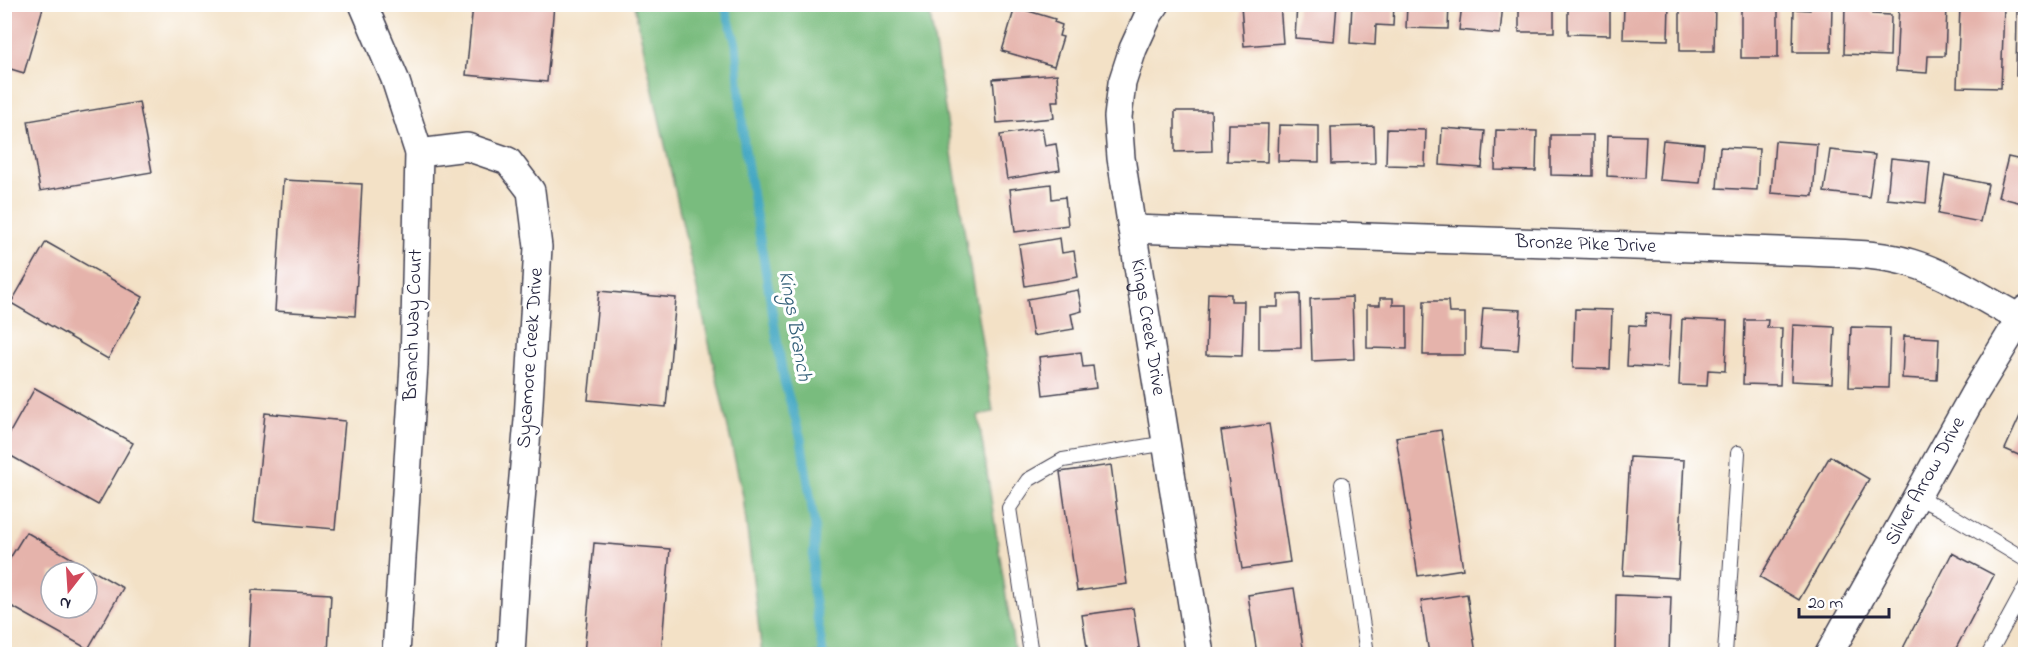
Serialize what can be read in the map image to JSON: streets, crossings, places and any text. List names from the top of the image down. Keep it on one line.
{"streets":{"street":["Bronze Pike Drive","Branch Way Court","Kings Creek Drive","Sycamore Creek Drive","Silver Arrow Drive"]},"crossings":[["Bronze Pike Drive","Kings Creek Drive"],["Bronze Pike Drive","Silver Arrow Drive"],["Branch Way Court","Sycamore Creek Drive"]],"water":["Kings Branch"],"scale_bar":"20 m","north":"bottom"}
